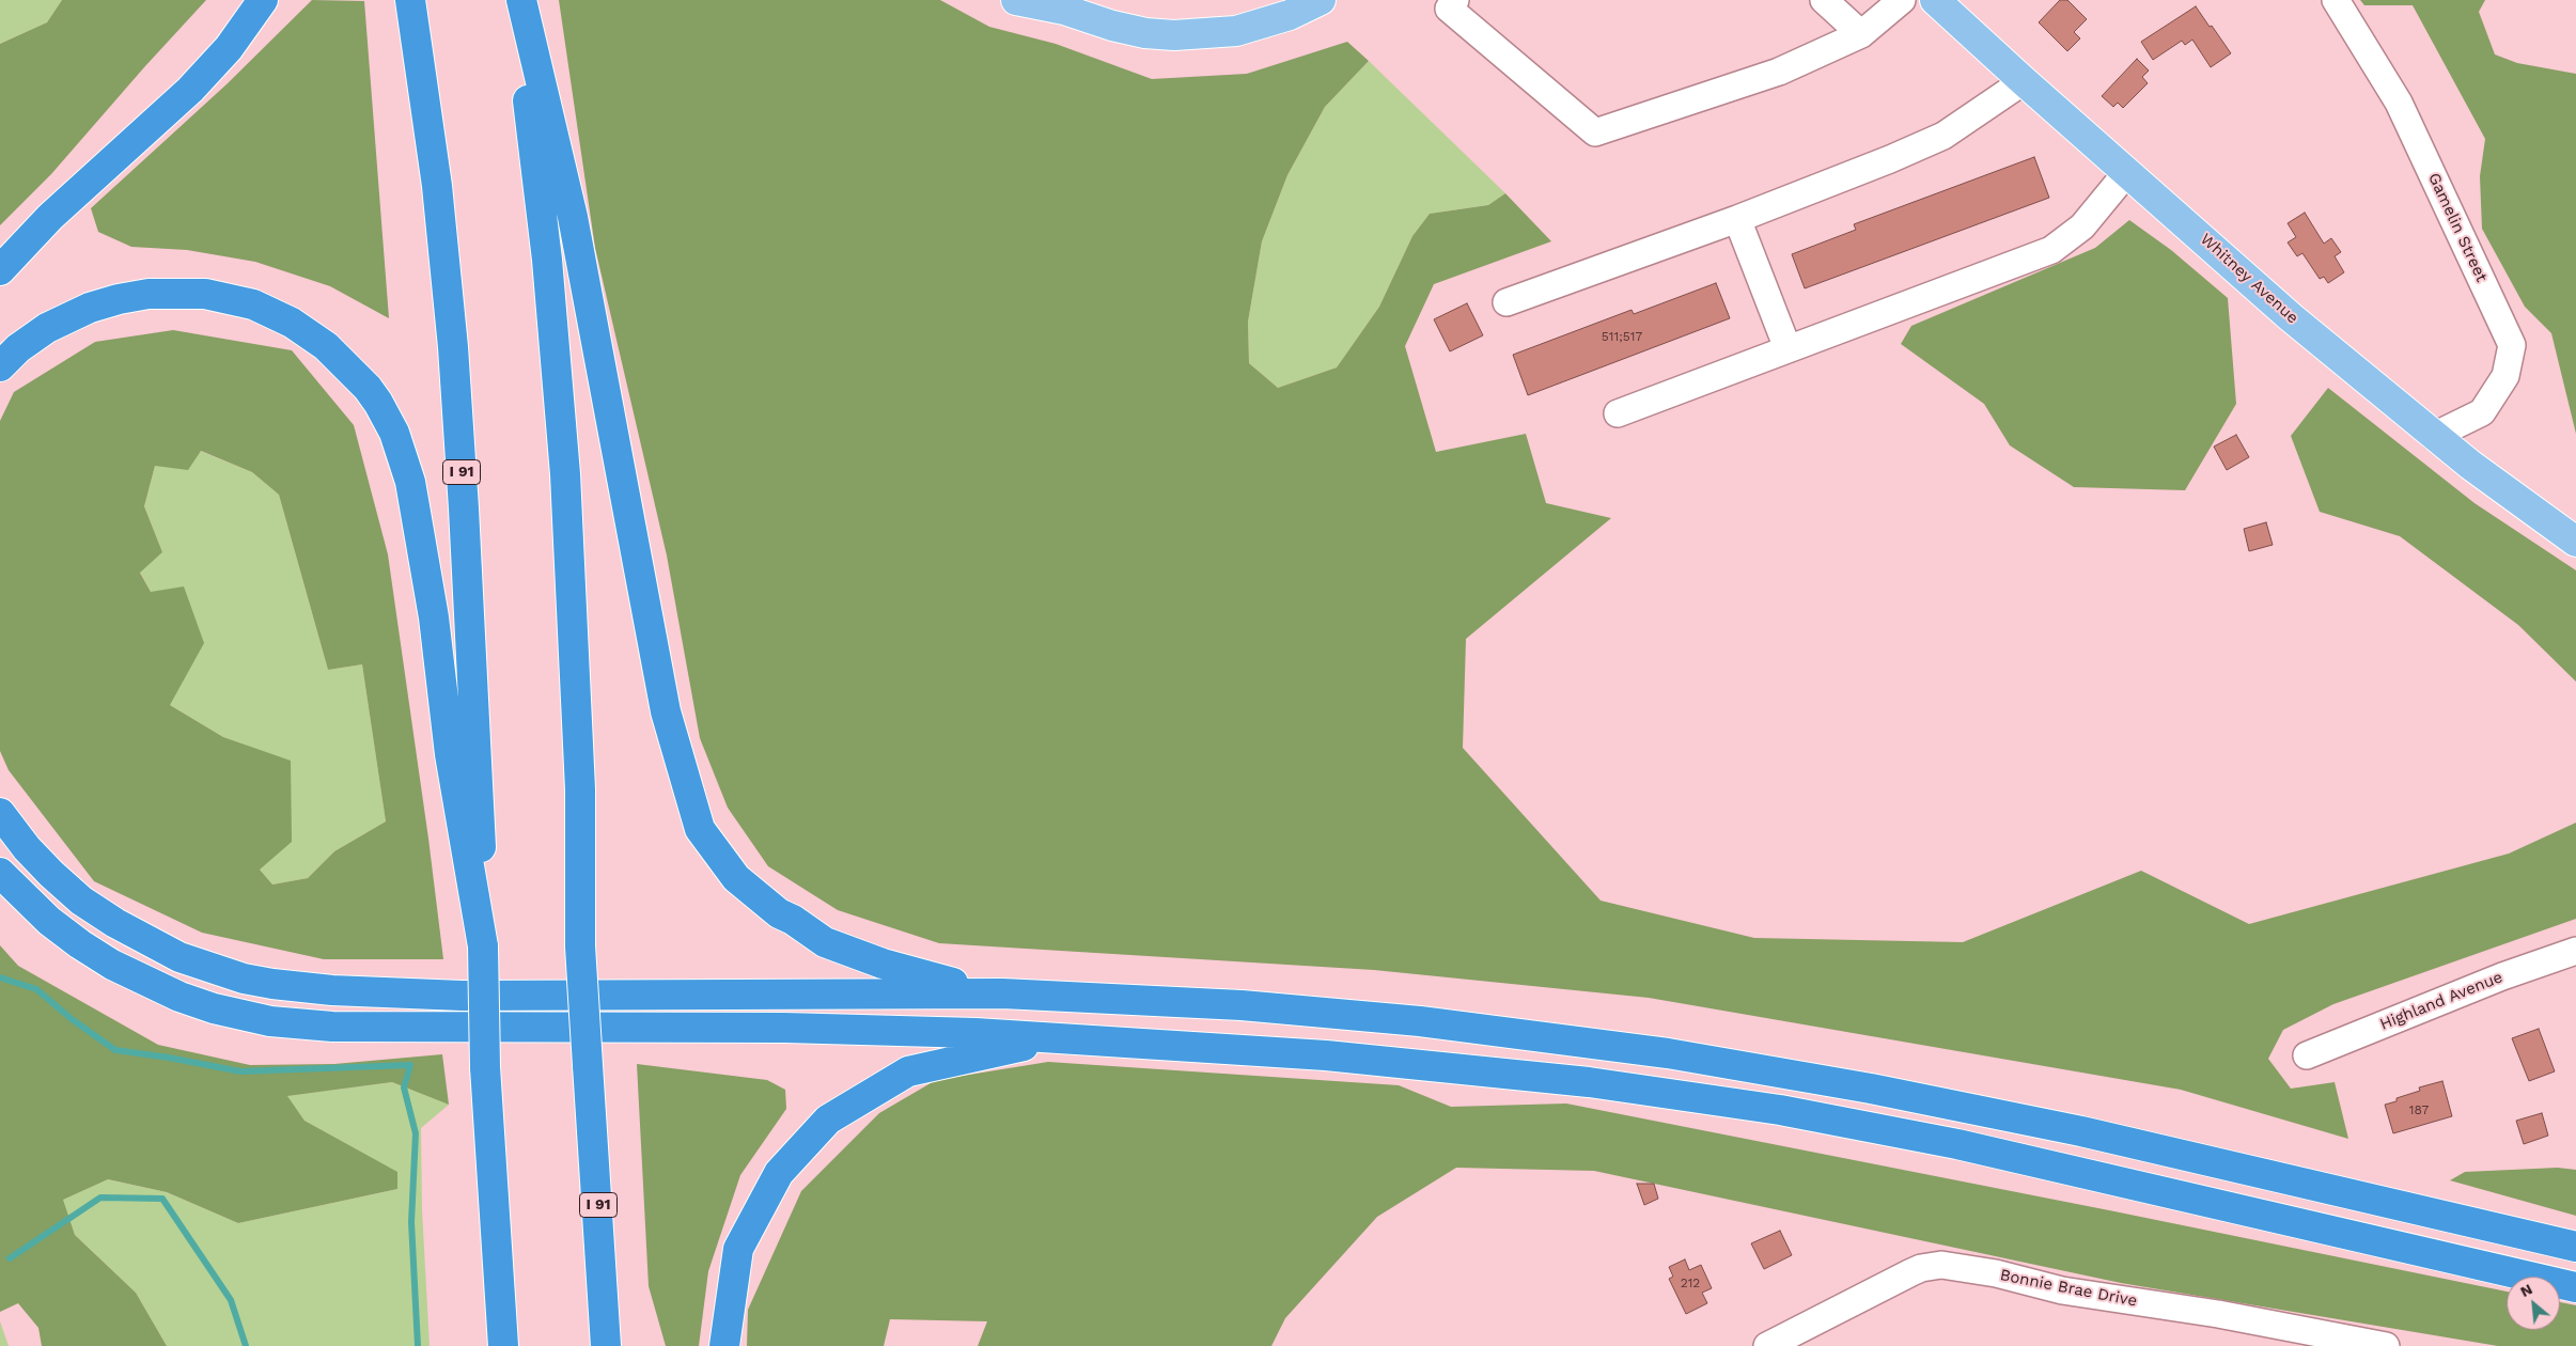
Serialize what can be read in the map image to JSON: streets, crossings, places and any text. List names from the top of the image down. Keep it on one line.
{"streets":{"highway":["I 91"],"main road":["Whitney Avenue"],"street":["Gamelin Street","Highland Avenue","Bonnie Brae Drive"]},"crossings":[["Gamelin Street","Whitney Avenue"]],"house_numbers":["511;517","187","212"],"north":"top left"}
